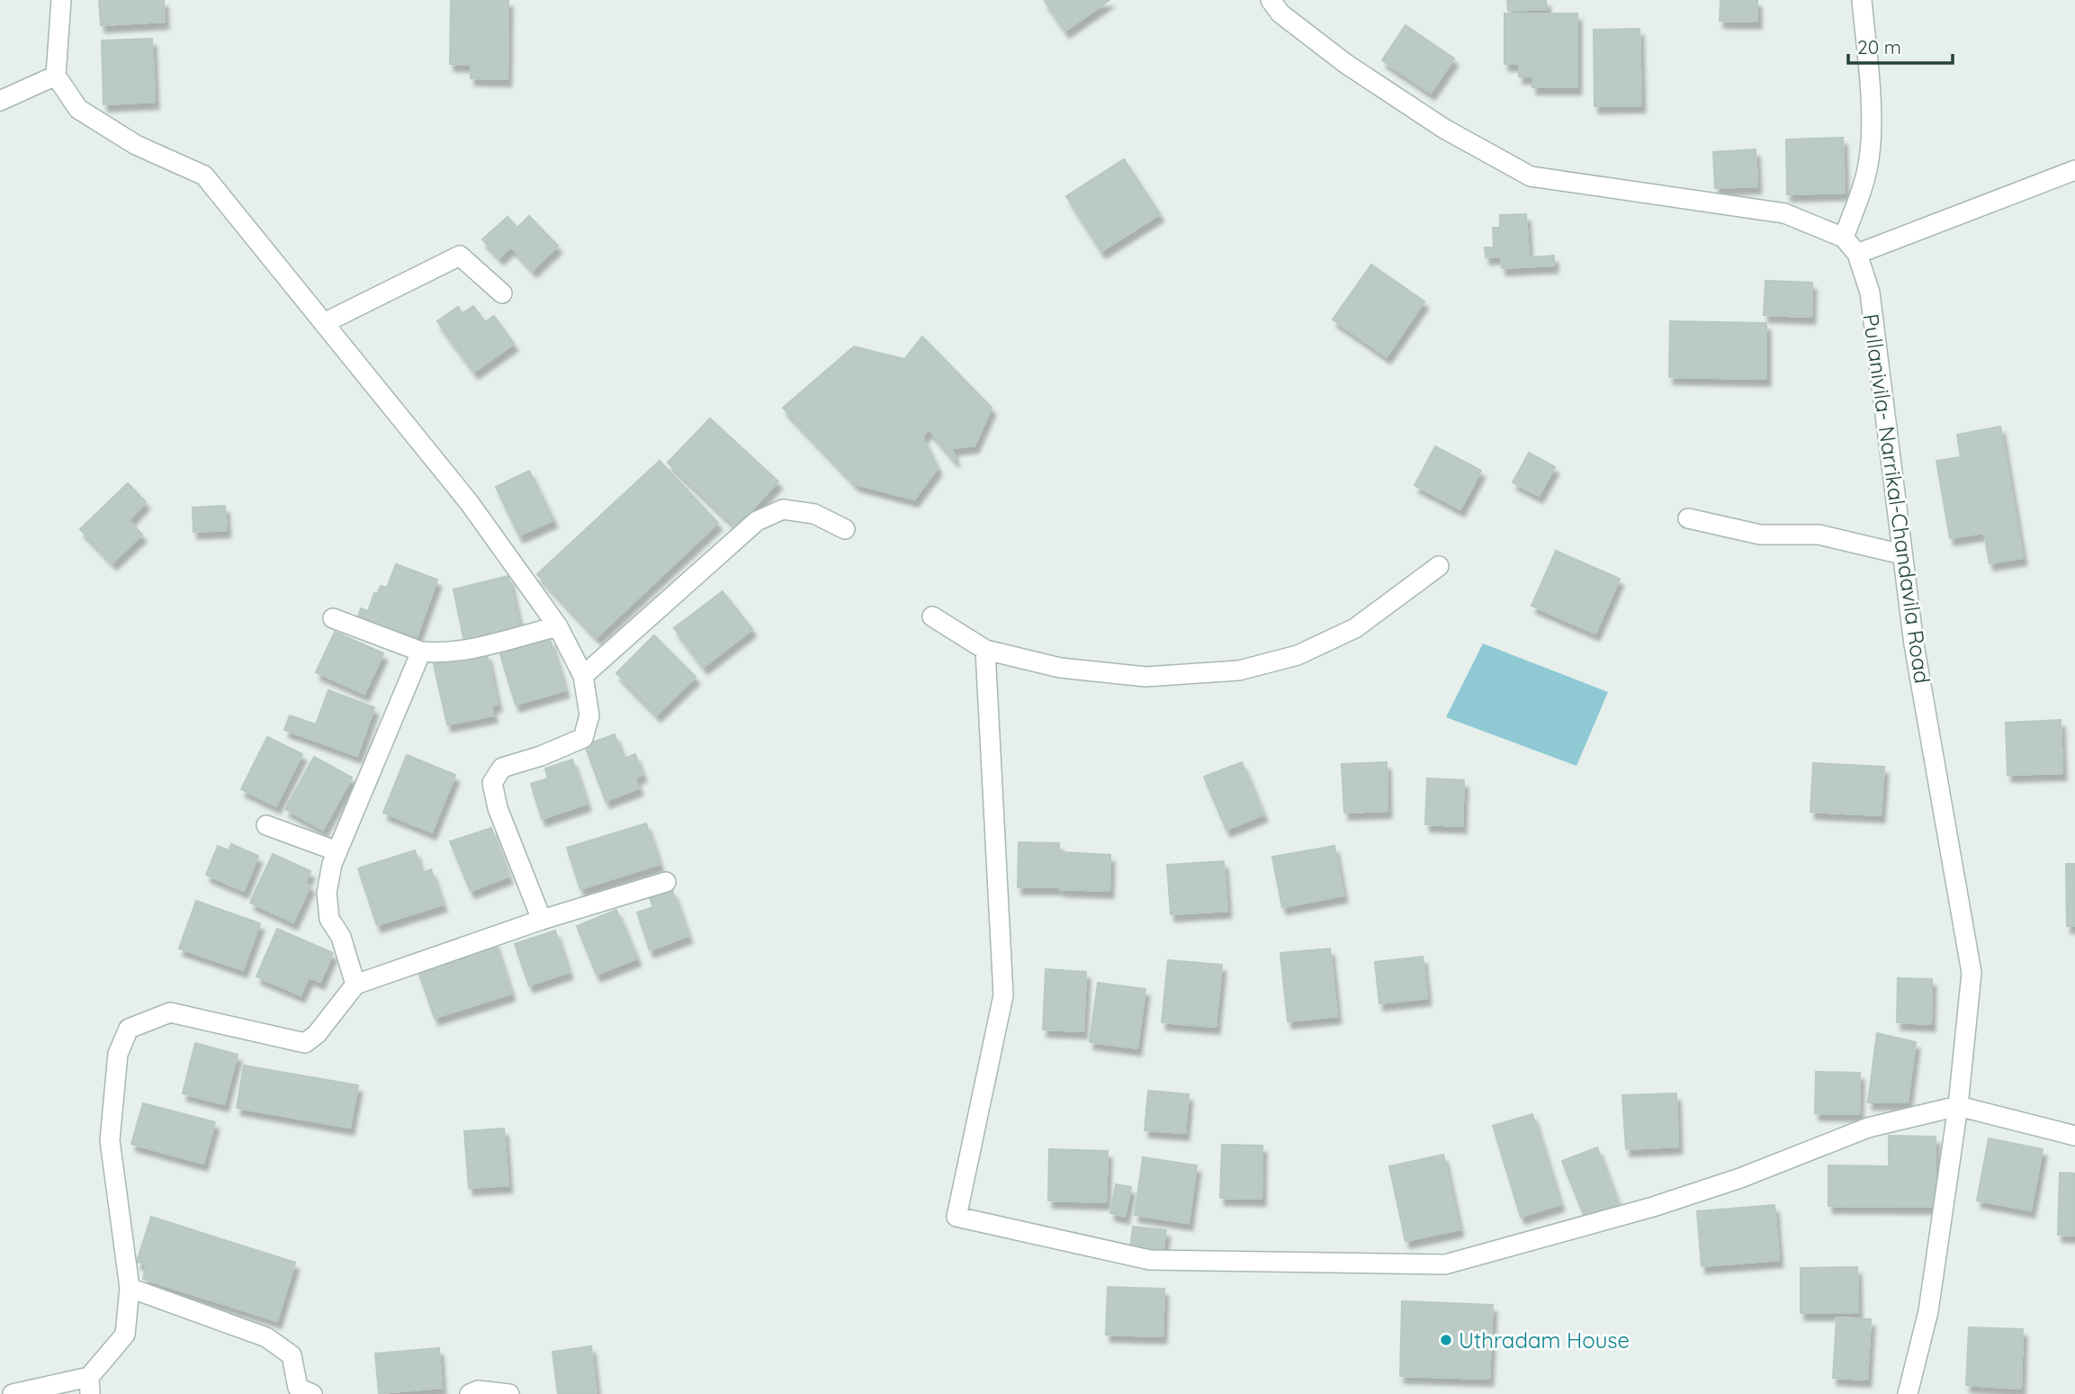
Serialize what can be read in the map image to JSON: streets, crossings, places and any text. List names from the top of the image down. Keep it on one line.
{"streets":{"street":["Pullanivila- Narrikal-Chandavila Road"]},"places":["Uthradam House"],"scale_bar":"20 m"}
